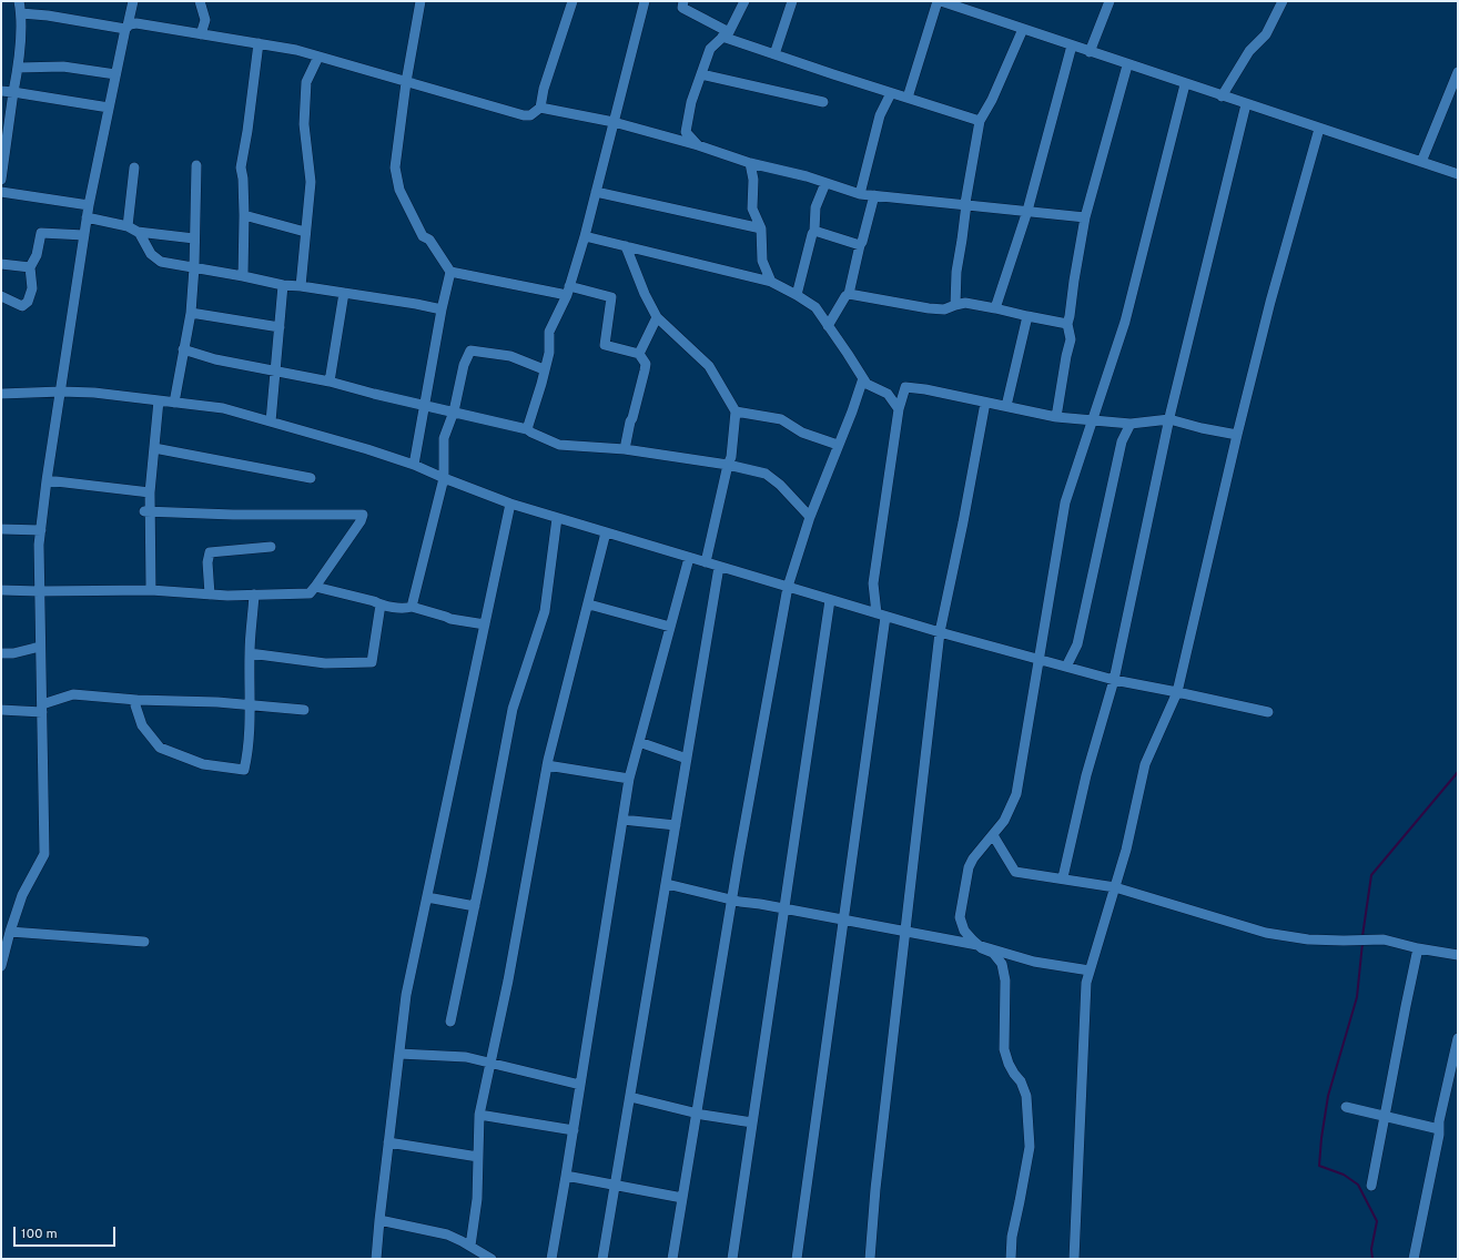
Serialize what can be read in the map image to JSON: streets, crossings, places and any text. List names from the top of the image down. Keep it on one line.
{"scale_bar":"100 m"}
